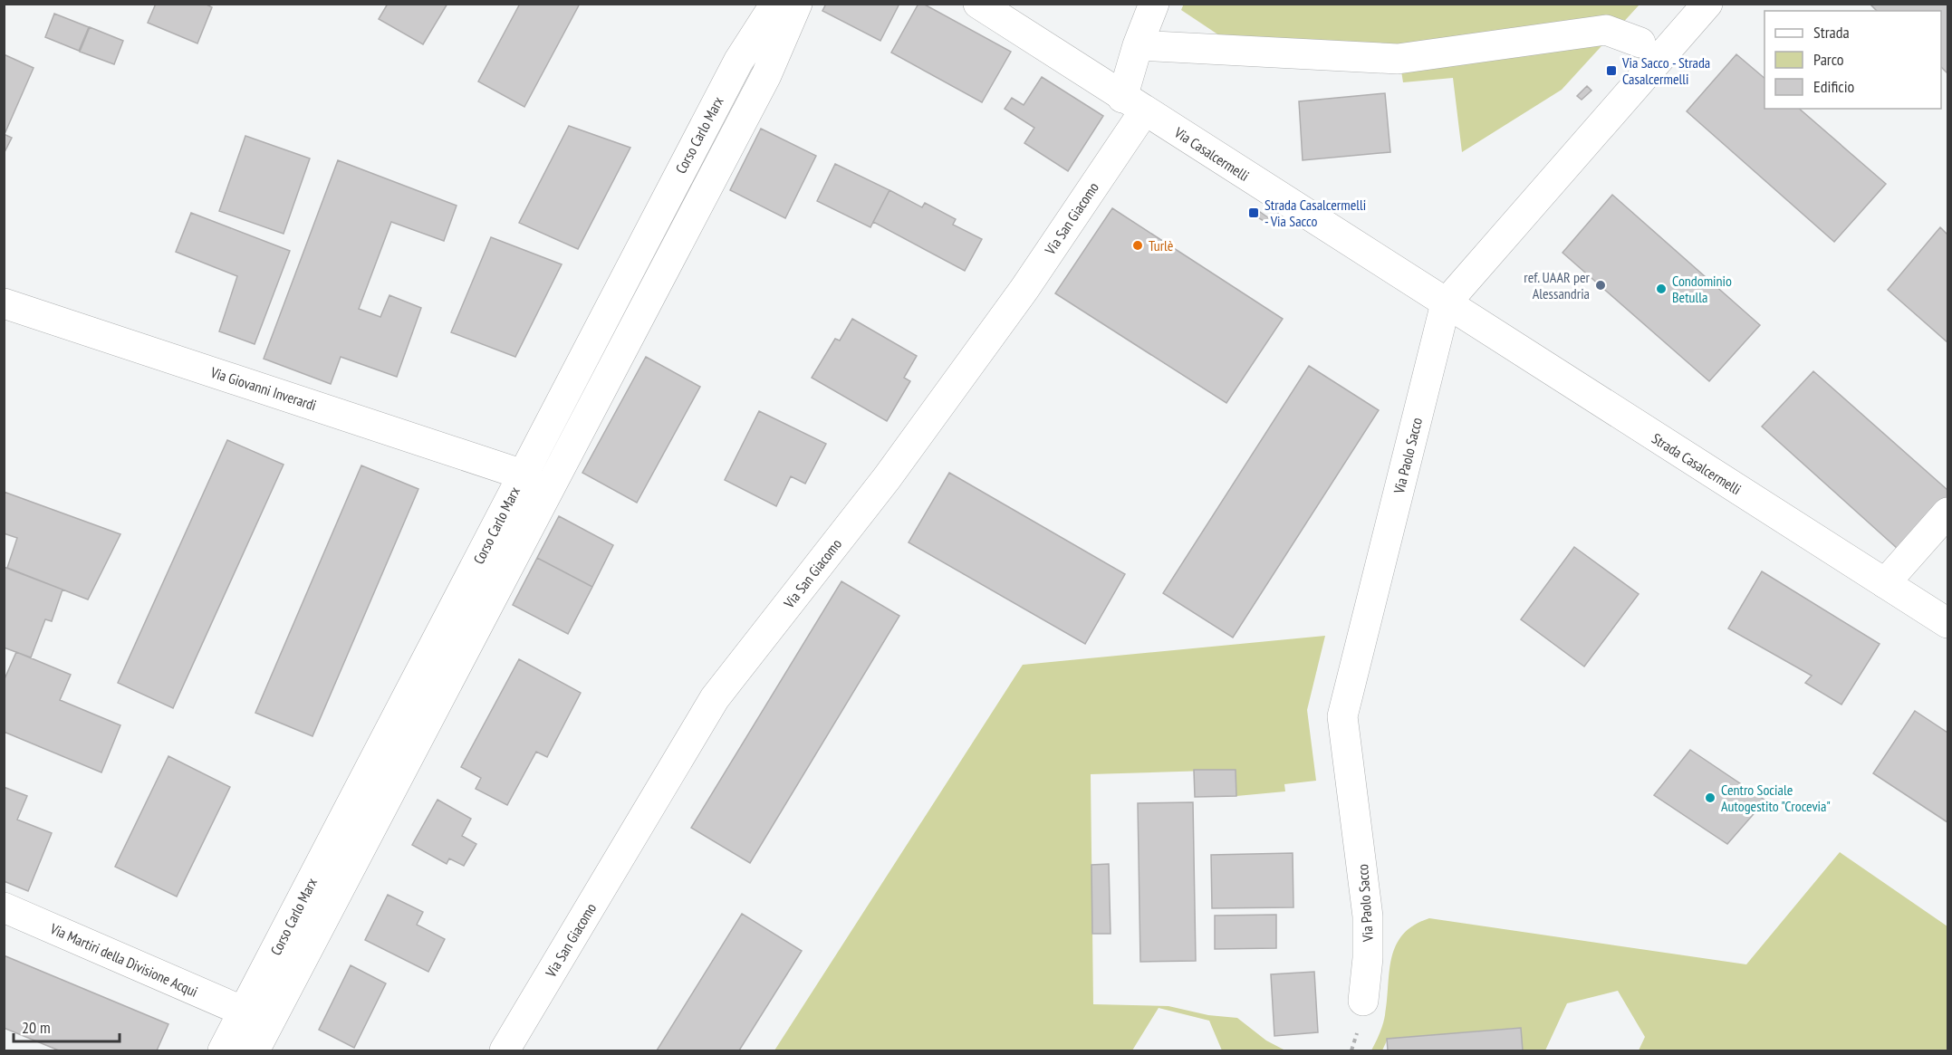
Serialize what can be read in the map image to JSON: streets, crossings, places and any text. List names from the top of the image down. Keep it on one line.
{"streets":{"street":["Corso Carlo Marx","Via Casalcermelli","Via San Giacomo","Via Giovanni Inverardi","Via Paolo Sacco","Strada Casalcermelli","Via Martiri della Divisione Acqui"]},"crossings":[["Corso Carlo Marx","Via Giovanni Inverardi"],["Corso Carlo Marx","Via Martiri della Divisione Acqui"],["Via Casalcermelli","Via San Giacomo"],["Via Casalcermelli","Via Paolo Sacco"],["Via Casalcermelli","Strada Casalcermelli"],["Via Paolo Sacco","Strada Casalcermelli"]],"places":{"transit":["Via Sacco - Strada Casalcermelli","Strada Casalcermelli - Via Sacco"],"other":["Turlè","ref. UAAR per Alessandria","Condominio Betulla","Centro Sociale Autogestito \"Crocevia\""]},"legend":["Strada","Parco","Edificio"],"scale_bar":"20 m"}
